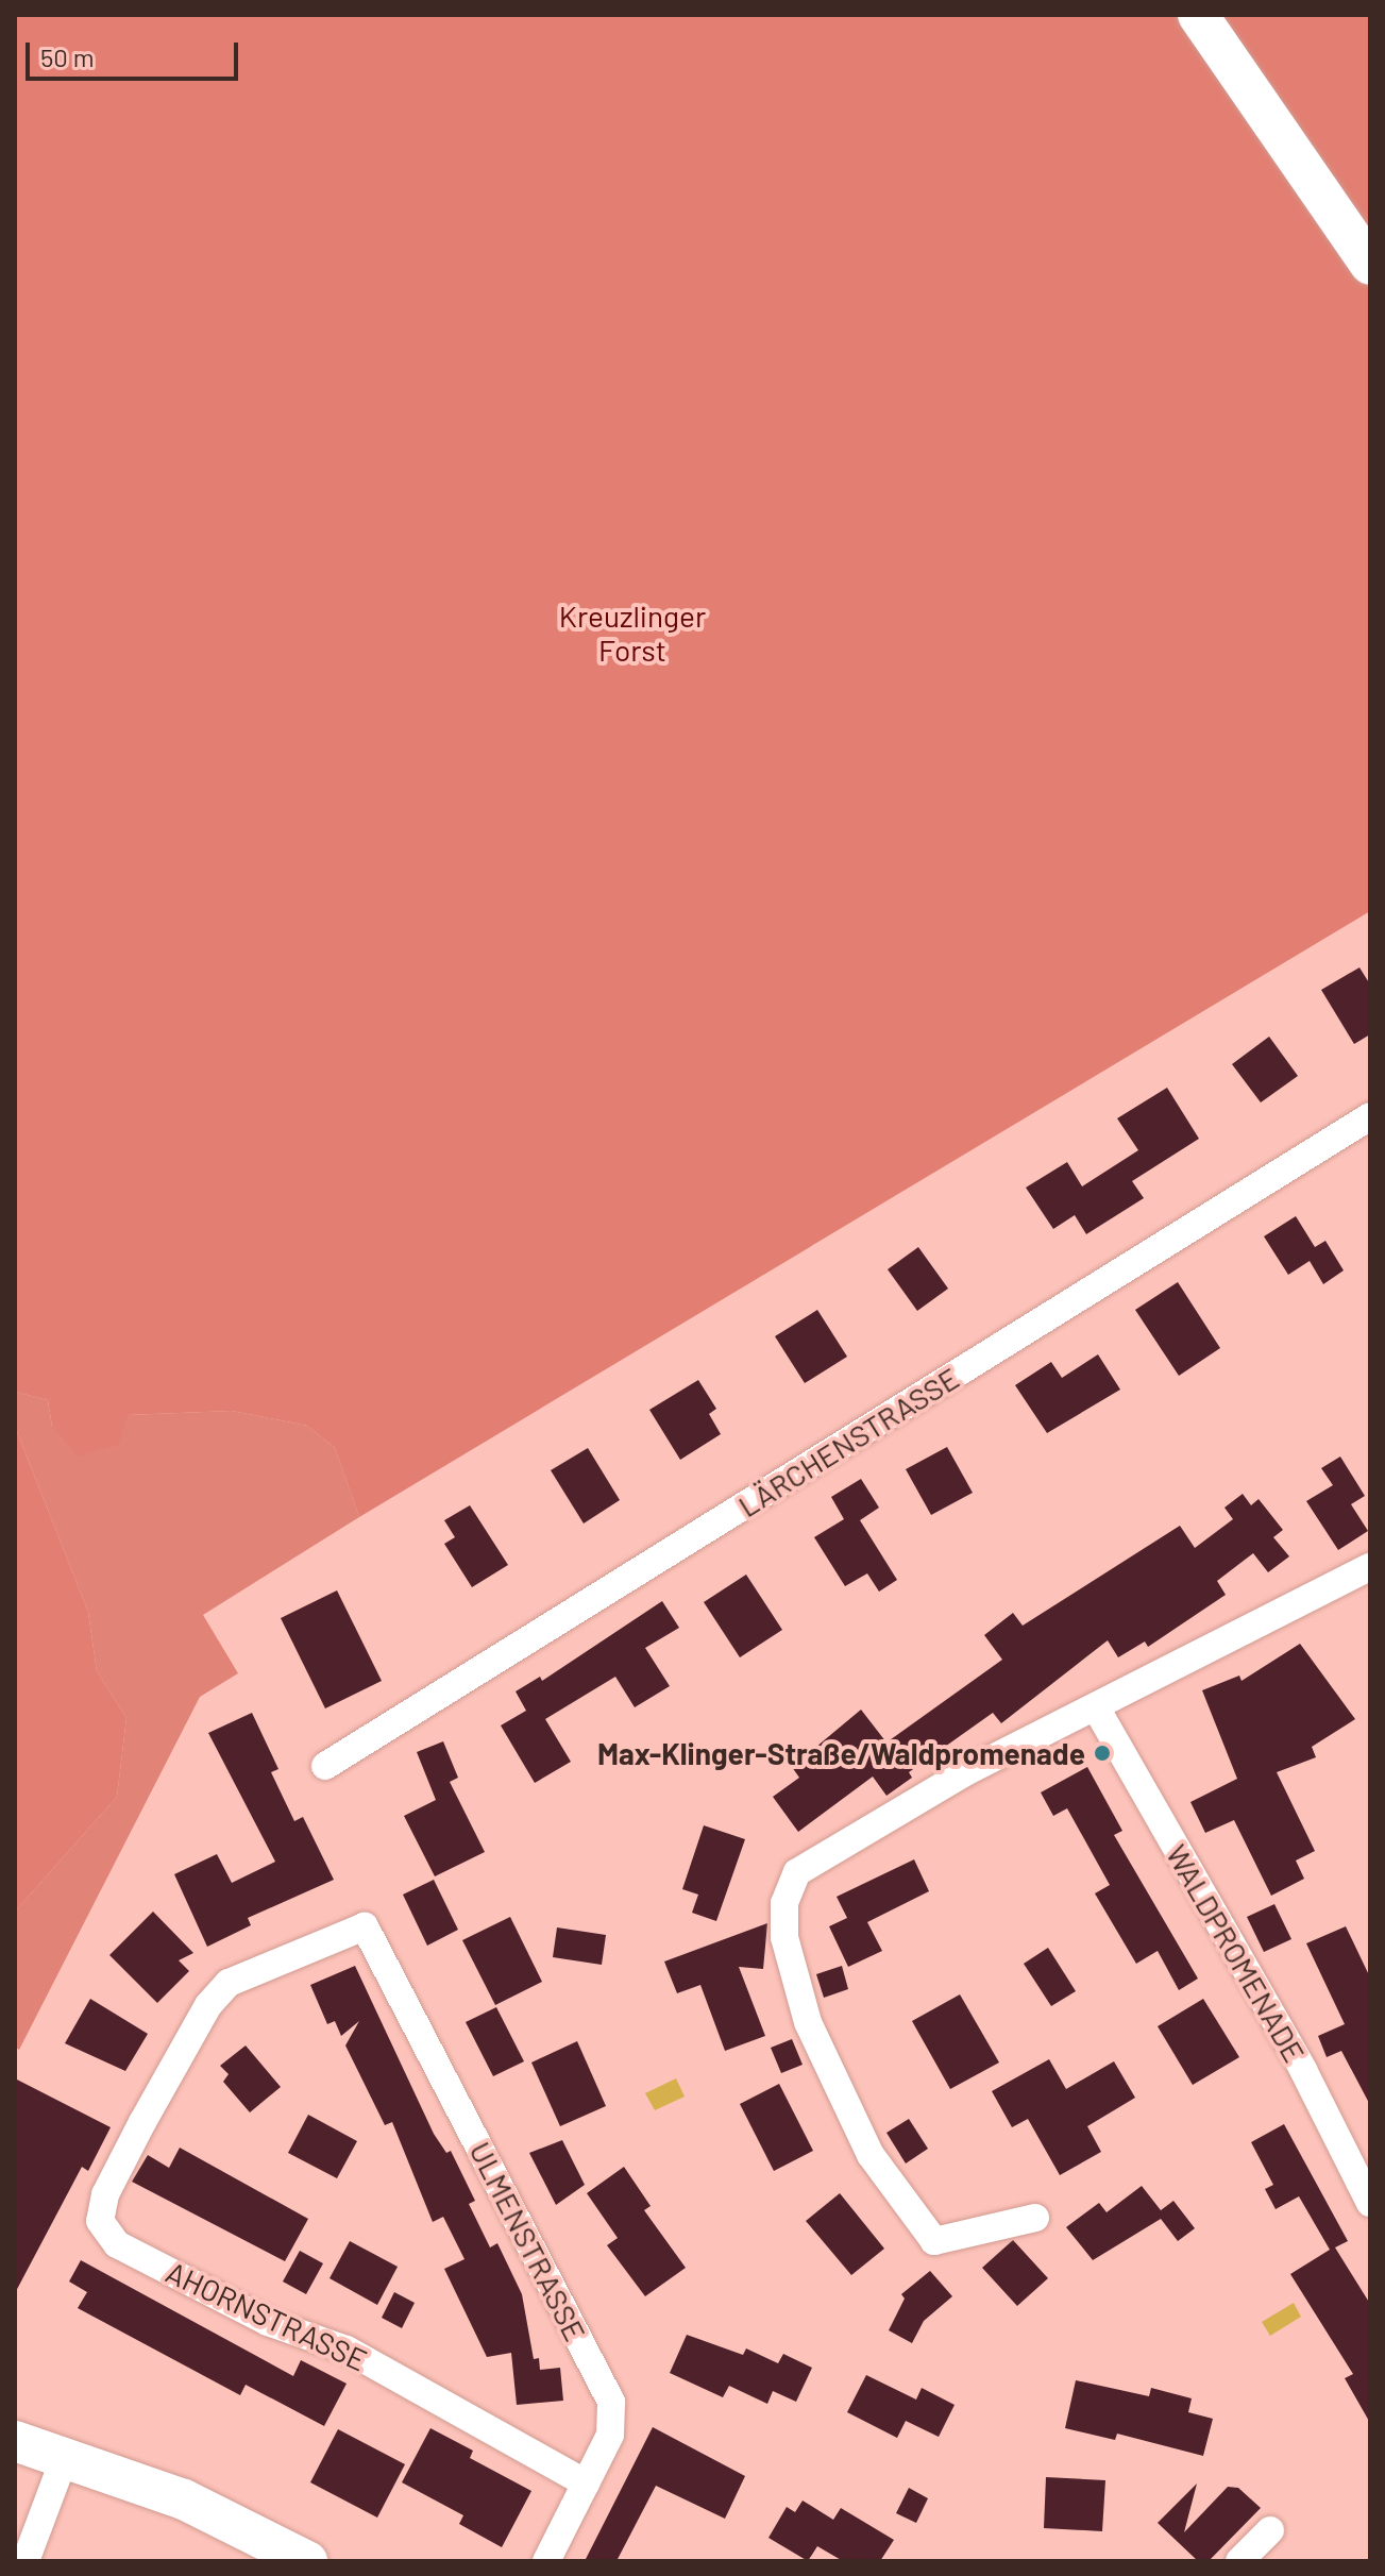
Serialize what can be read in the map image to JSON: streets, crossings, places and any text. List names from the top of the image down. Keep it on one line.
{"streets":{"street":["LÄRCHENSTRASSE","WALDPROMENADE","ULMENSTRASSE","AHORNSTRASSE"]},"crossings":[["ULMENSTRASSE","AHORNSTRASSE"]],"parks":["Kreuzlinger Forst"],"places":["Max-Klinger-Straße/Waldpromenade"],"scale_bar":"50 m"}
